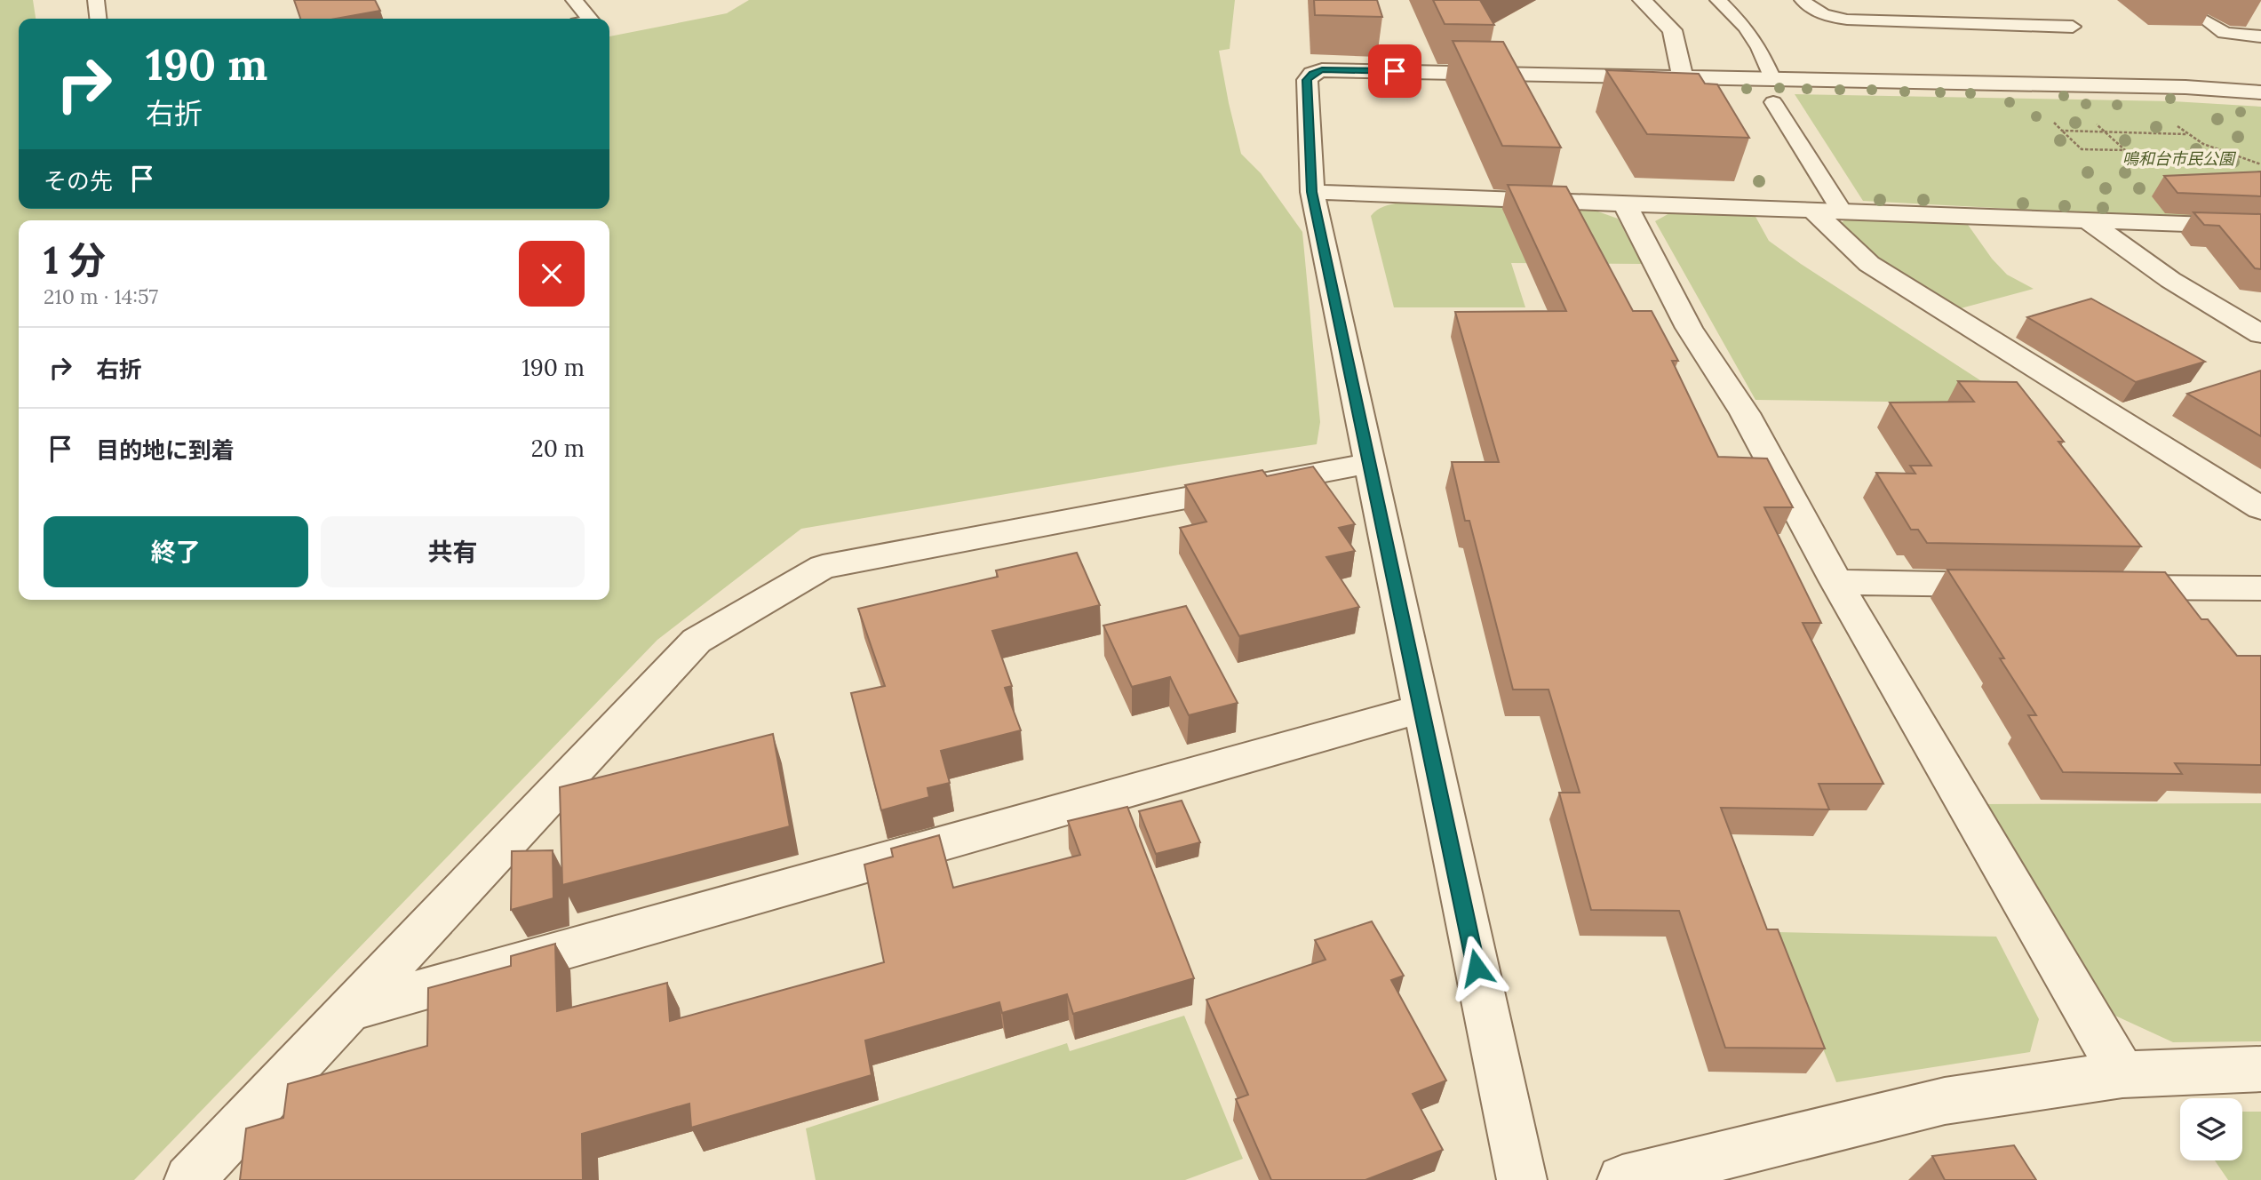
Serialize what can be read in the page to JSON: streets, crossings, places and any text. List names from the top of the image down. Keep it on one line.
{"parks":["鳴和台市民公園"],"page":{"turn":["190 m","右折"],"then":"その先","heading":["1 分","210 m · 14:57"],"list":[{"name":"右折","value":"190 m"},{"name":"目的地に到着","value":"20 m"}],"buttons":["終了","共有"]}}
